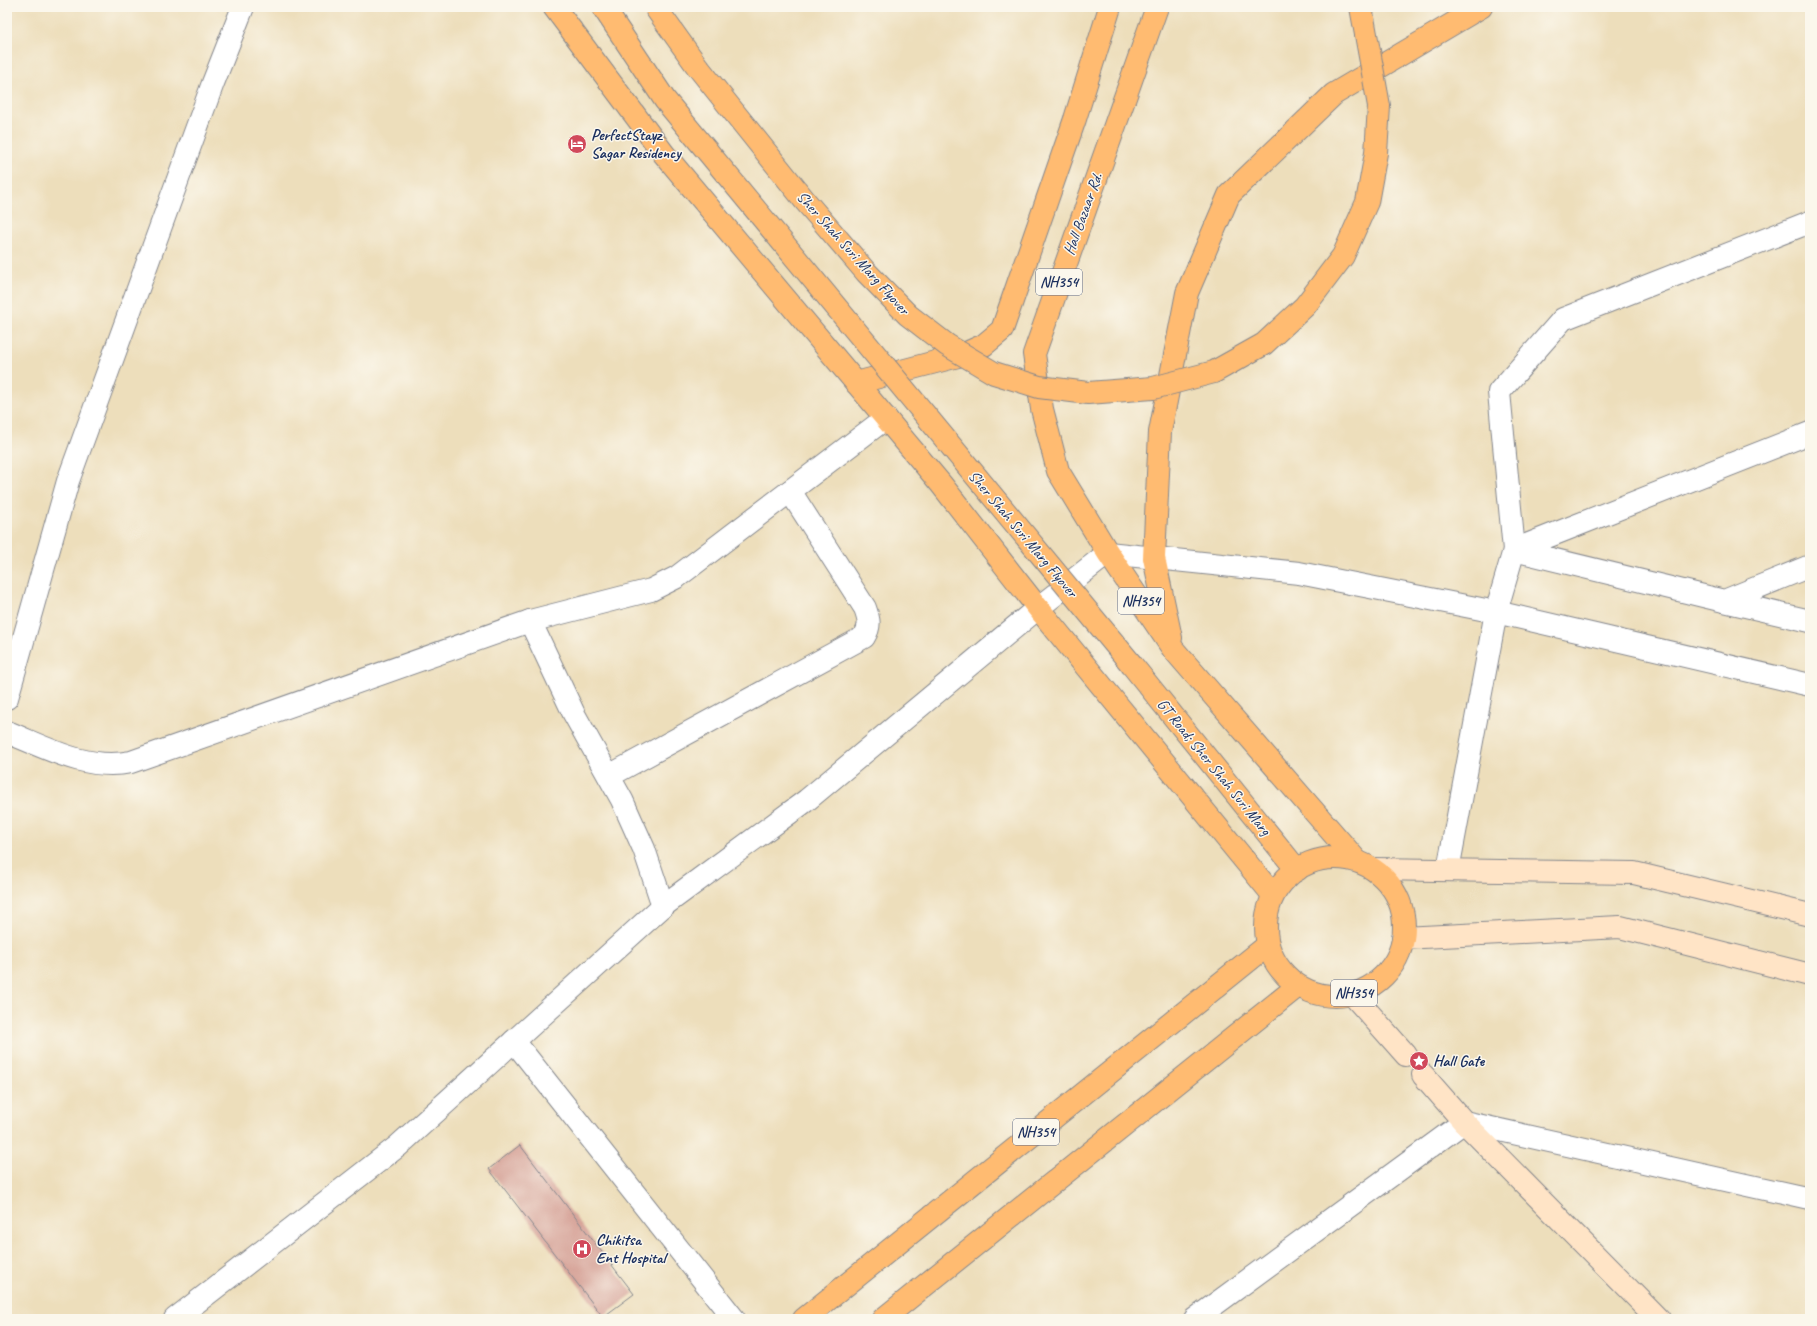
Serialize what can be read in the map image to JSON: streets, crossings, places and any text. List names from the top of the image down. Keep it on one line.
{"streets":{"main road":["Hall Bazaar Rd.","Sher Shah Suri Marg Flyover","NH354","GT Road; Sher Shah Suri Marg"]},"crossings":[["Hall Bazaar Rd.","NH354"],["Sher Shah Suri Marg Flyover","GT Road; Sher Shah Suri Marg"],["NH354","GT Road; Sher Shah Suri Marg"]],"places":{"hotel":["PerfectStayz Sagar Residency"],"place":["Hall Gate"],"hospital":["Chikitsa Ent Hospital"]}}
